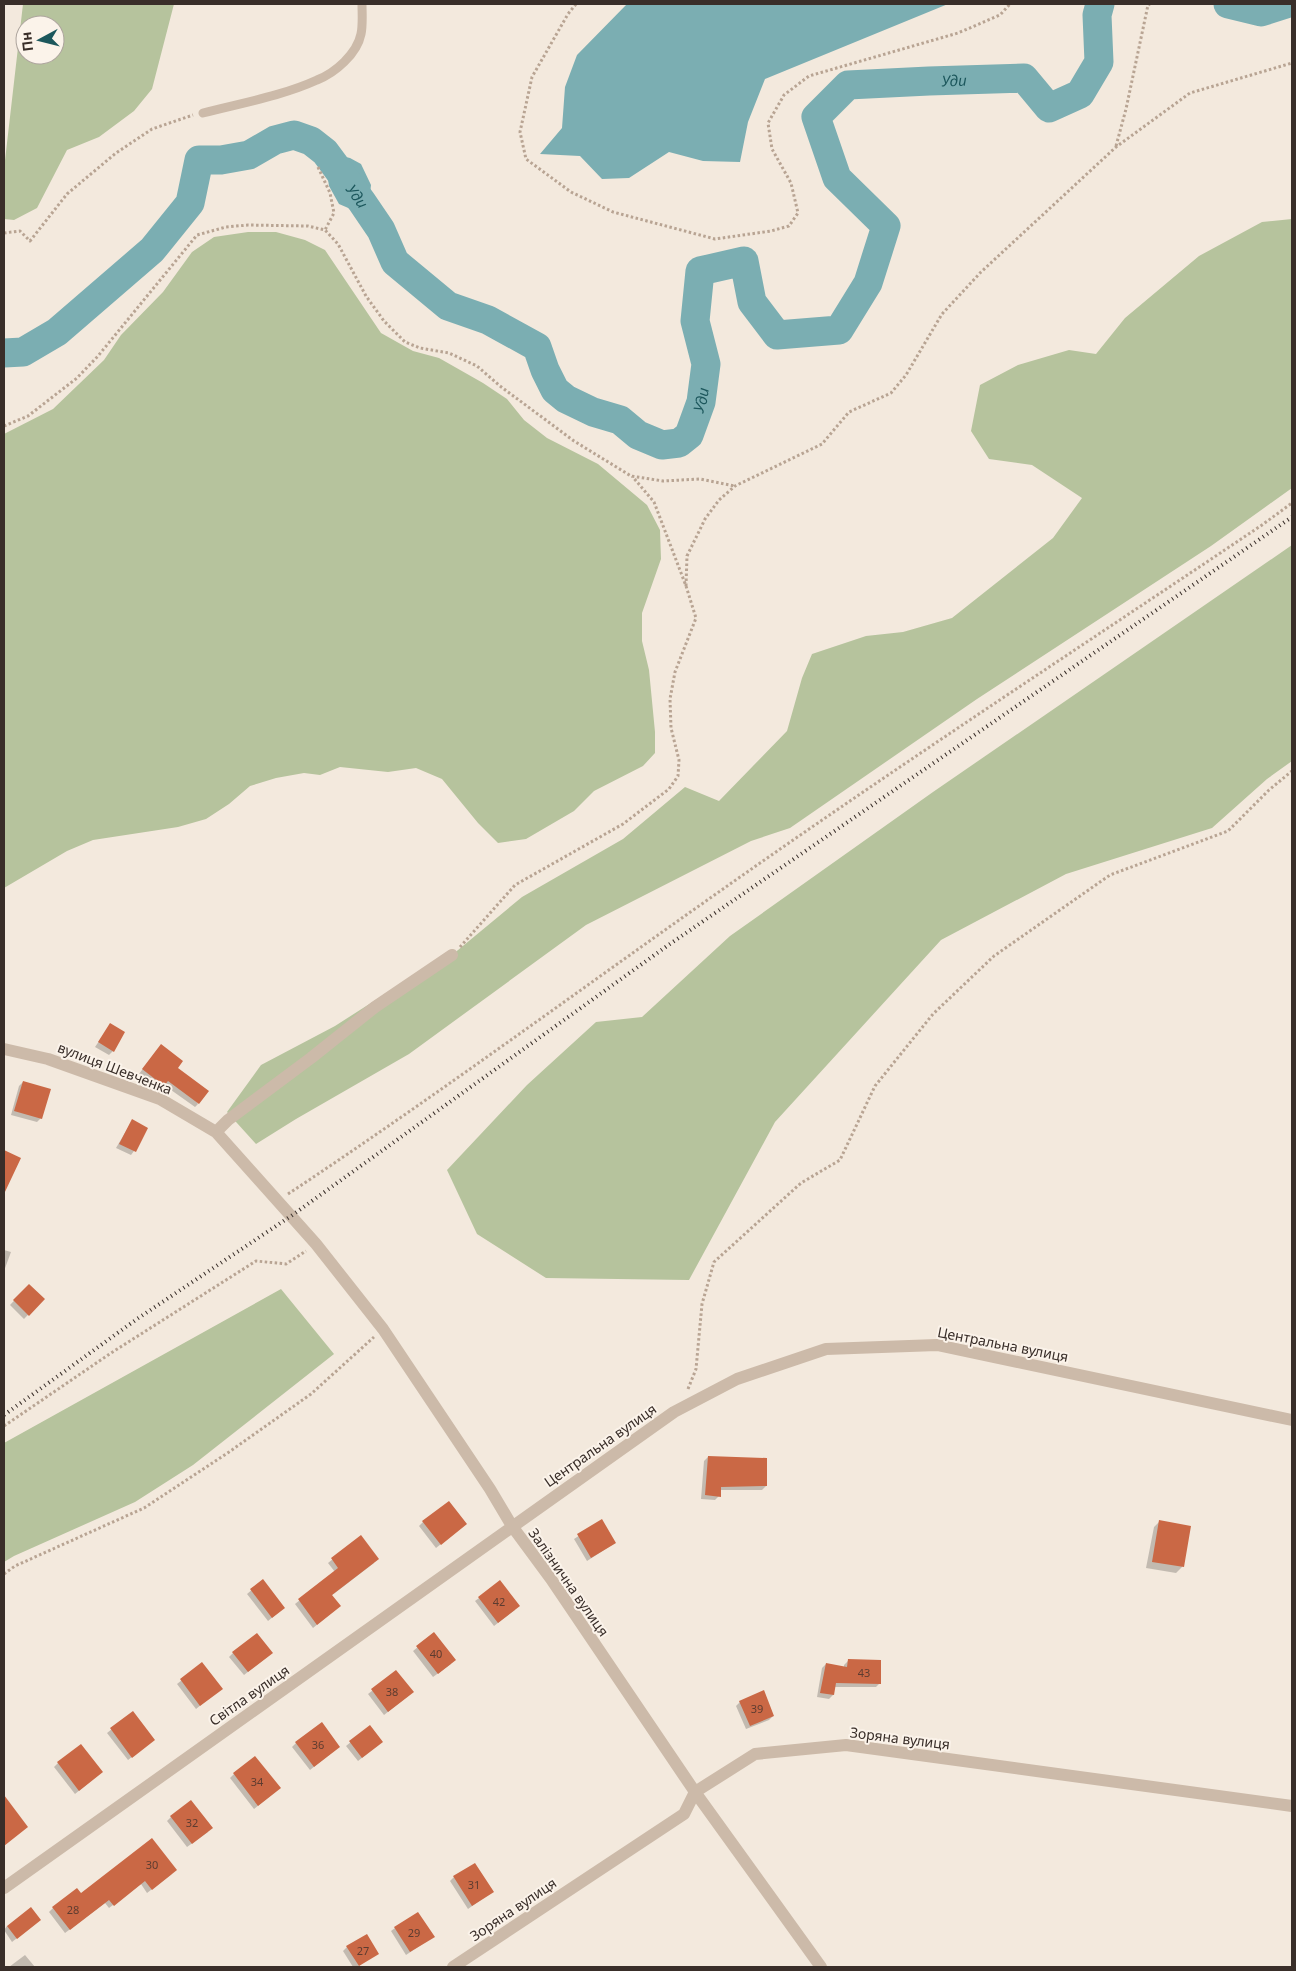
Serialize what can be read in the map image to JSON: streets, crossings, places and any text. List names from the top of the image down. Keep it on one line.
{"streets":{"street":["вулиця Шевченка","Центральна вулиця","Залізнична вулиця","Світла вулиця","Зоряна вулиця"]},"crossings":[["вулиця Шевченка","Залізнична вулиця"],["Центральна вулиця","Залізнична вулиця"],["Центральна вулиця","Світла вулиця"],["Залізнична вулиця","Світла вулиця"],["Залізнична вулиця","Зоряна вулиця"]],"water":["Уди"],"house_numbers":["42","40","43","38","39","36","34","32","30","31","28","29","27"],"north":"left"}
